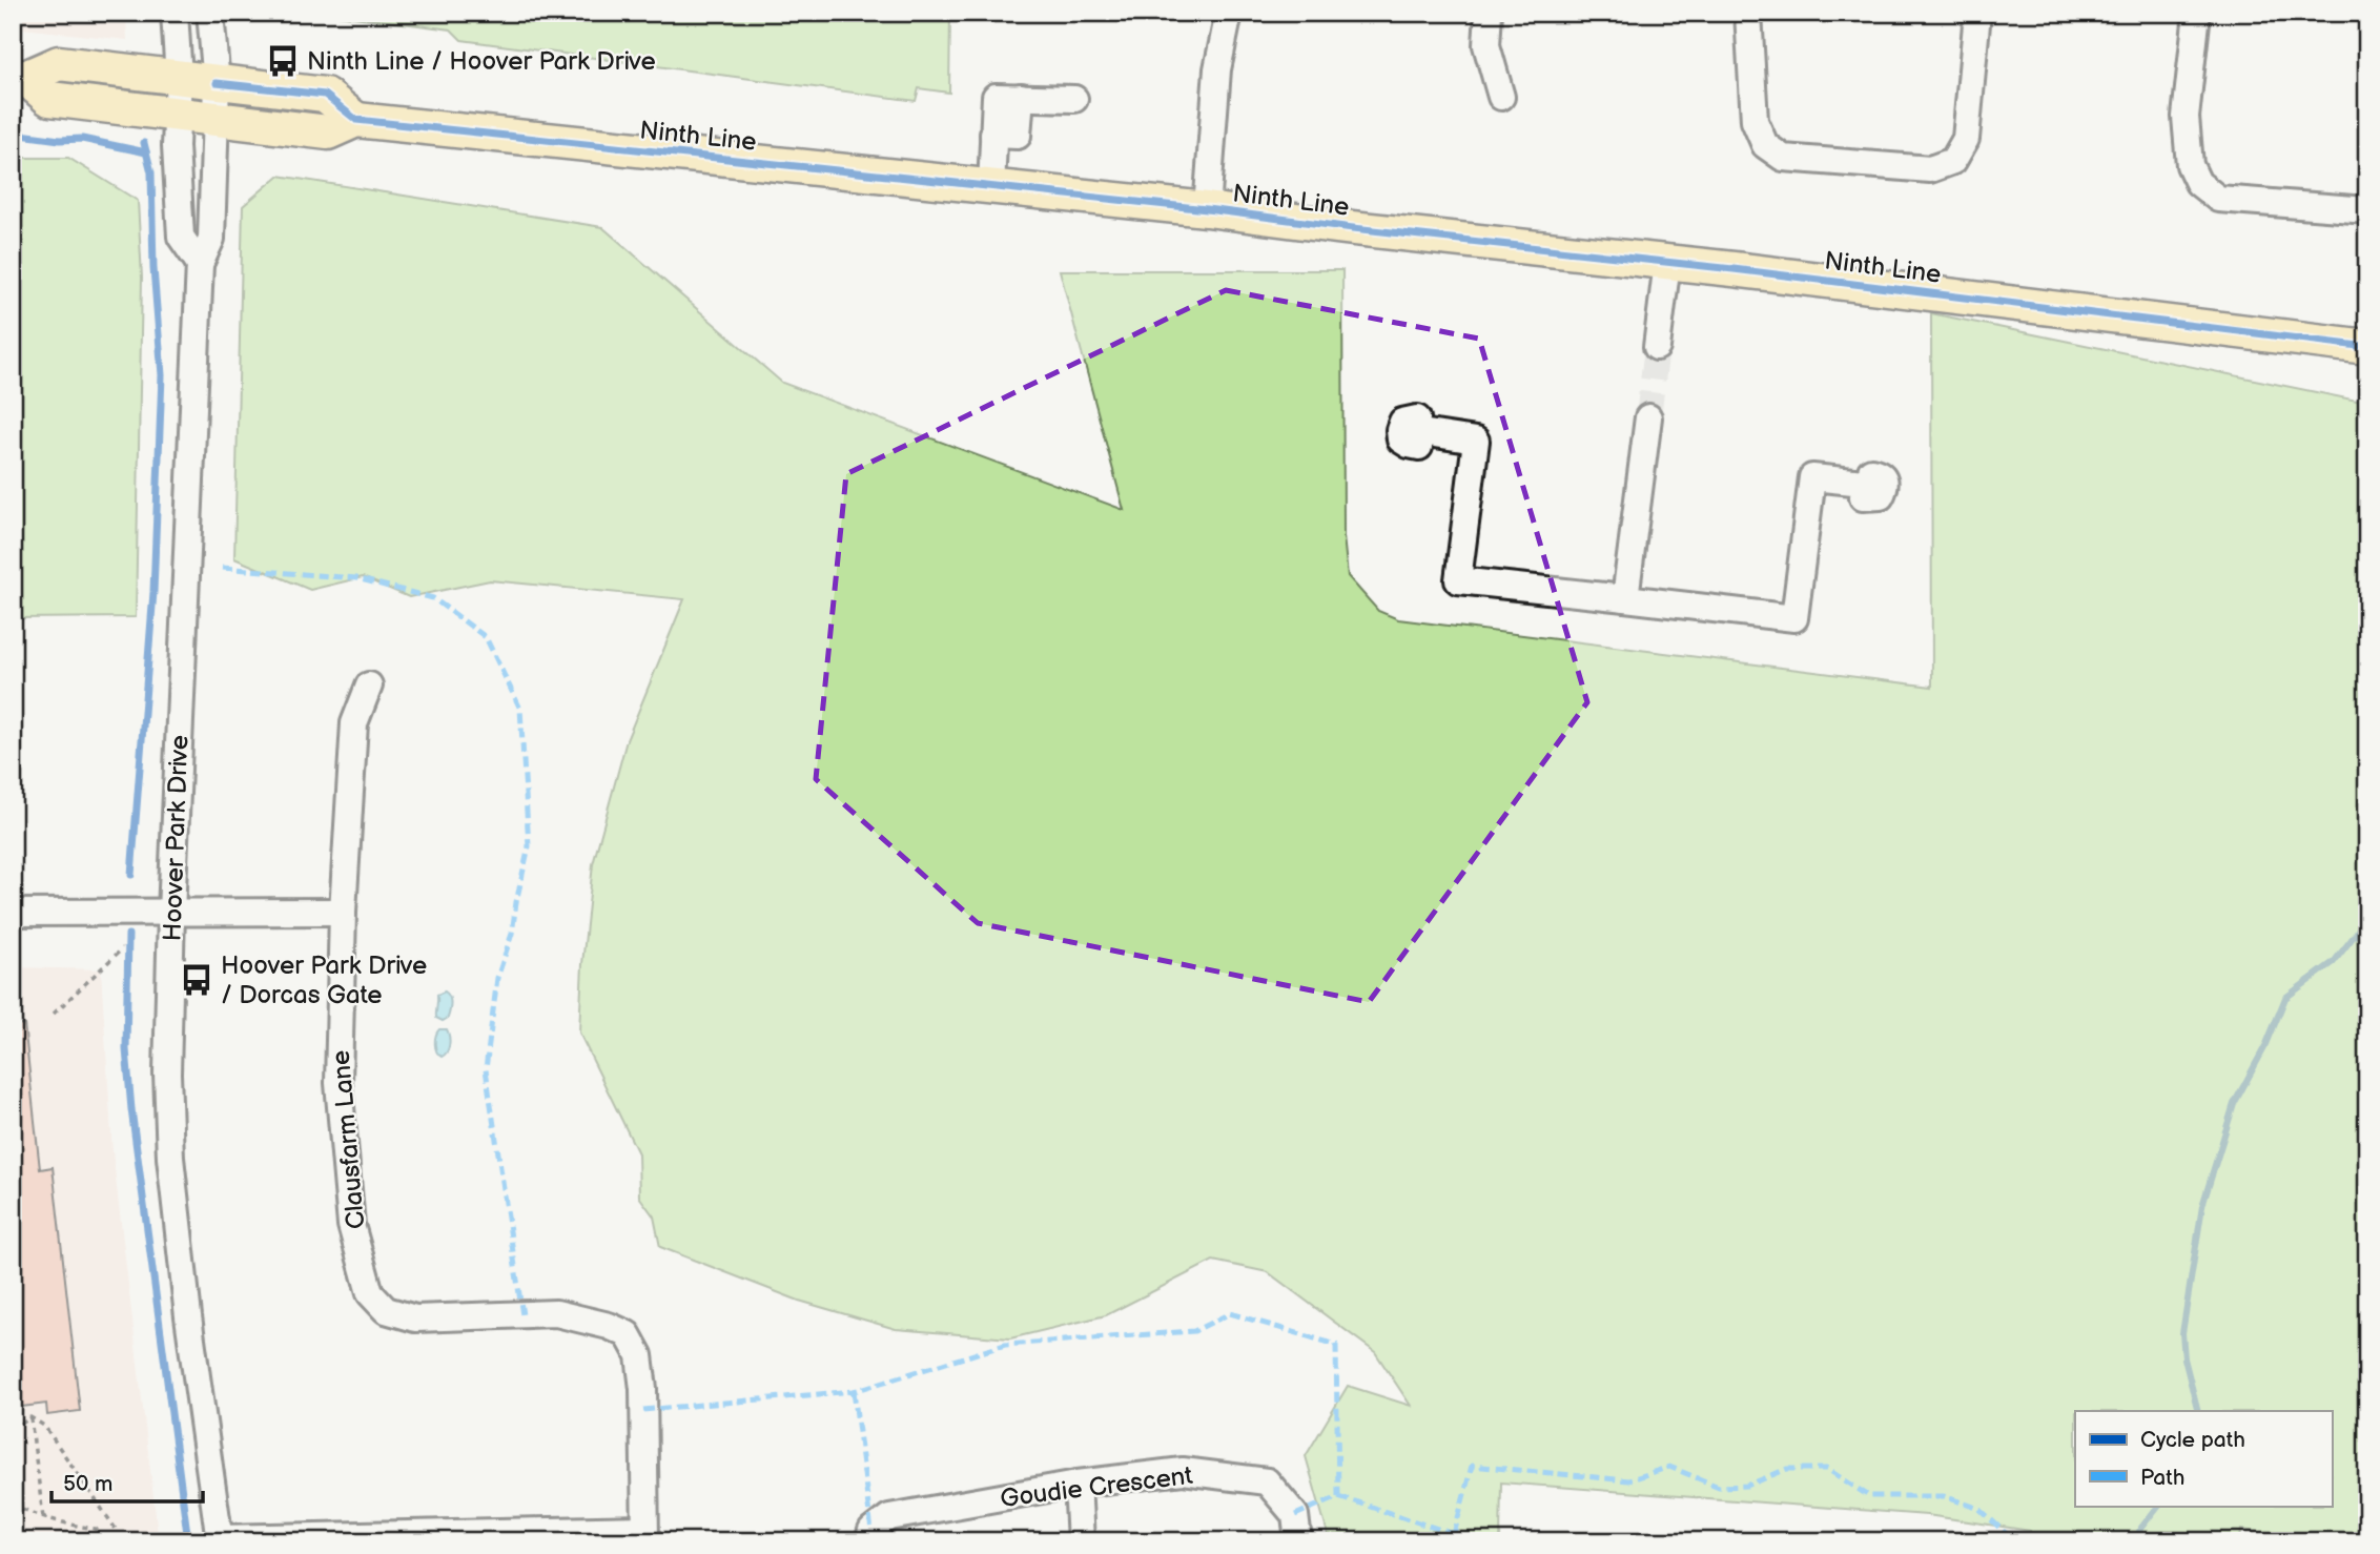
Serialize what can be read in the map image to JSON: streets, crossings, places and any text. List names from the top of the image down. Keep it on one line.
{"streets":{"main road":["Ninth Line"],"street":["Hoover Park Drive","Clausfarm Lane","Goudie Crescent"]},"crossings":[["Ninth Line","Hoover Park Drive"]],"places":{"bus stop":["Ninth Line / Hoover Park Drive","Hoover Park Drive / Dorcas Gate"]},"legend":["Cycle path","Path"],"scale_bar":"50 m"}
